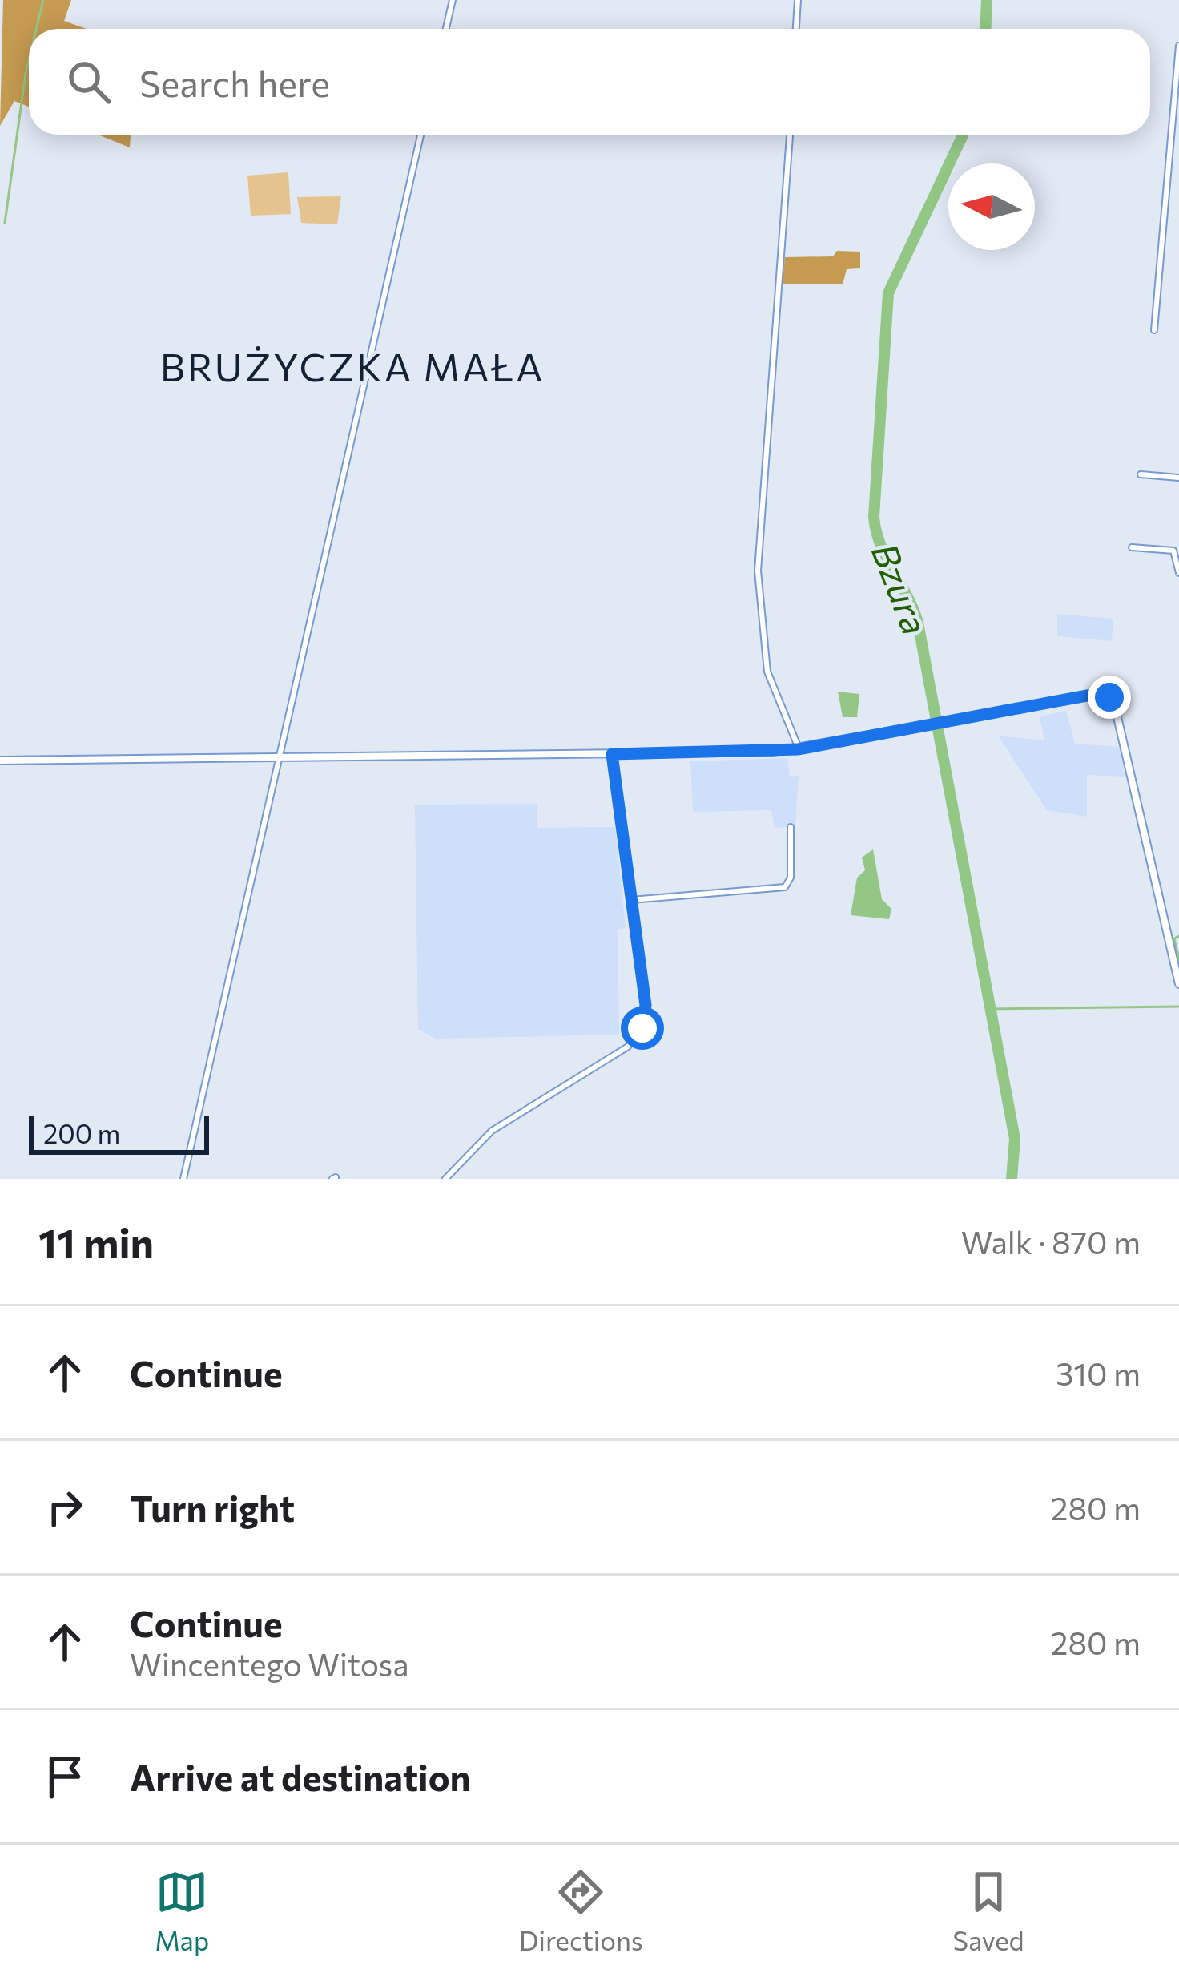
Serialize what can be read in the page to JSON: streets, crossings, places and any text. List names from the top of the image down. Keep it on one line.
{"districts":["BRUŻYCZKA MAŁA"],"water":["Bzura"],"scale_bar":"200 m","north":"left","page":{"search":"Search here","scale":"200 m","heading":["11 min","Walk · 870 m"],"list":[["Continue","310 m"],["Turn right","280 m"],["Continue","Wincentego Witosa","280 m"],"Arrive at destination"],"nav":["Map","Directions","Saved"]}}
